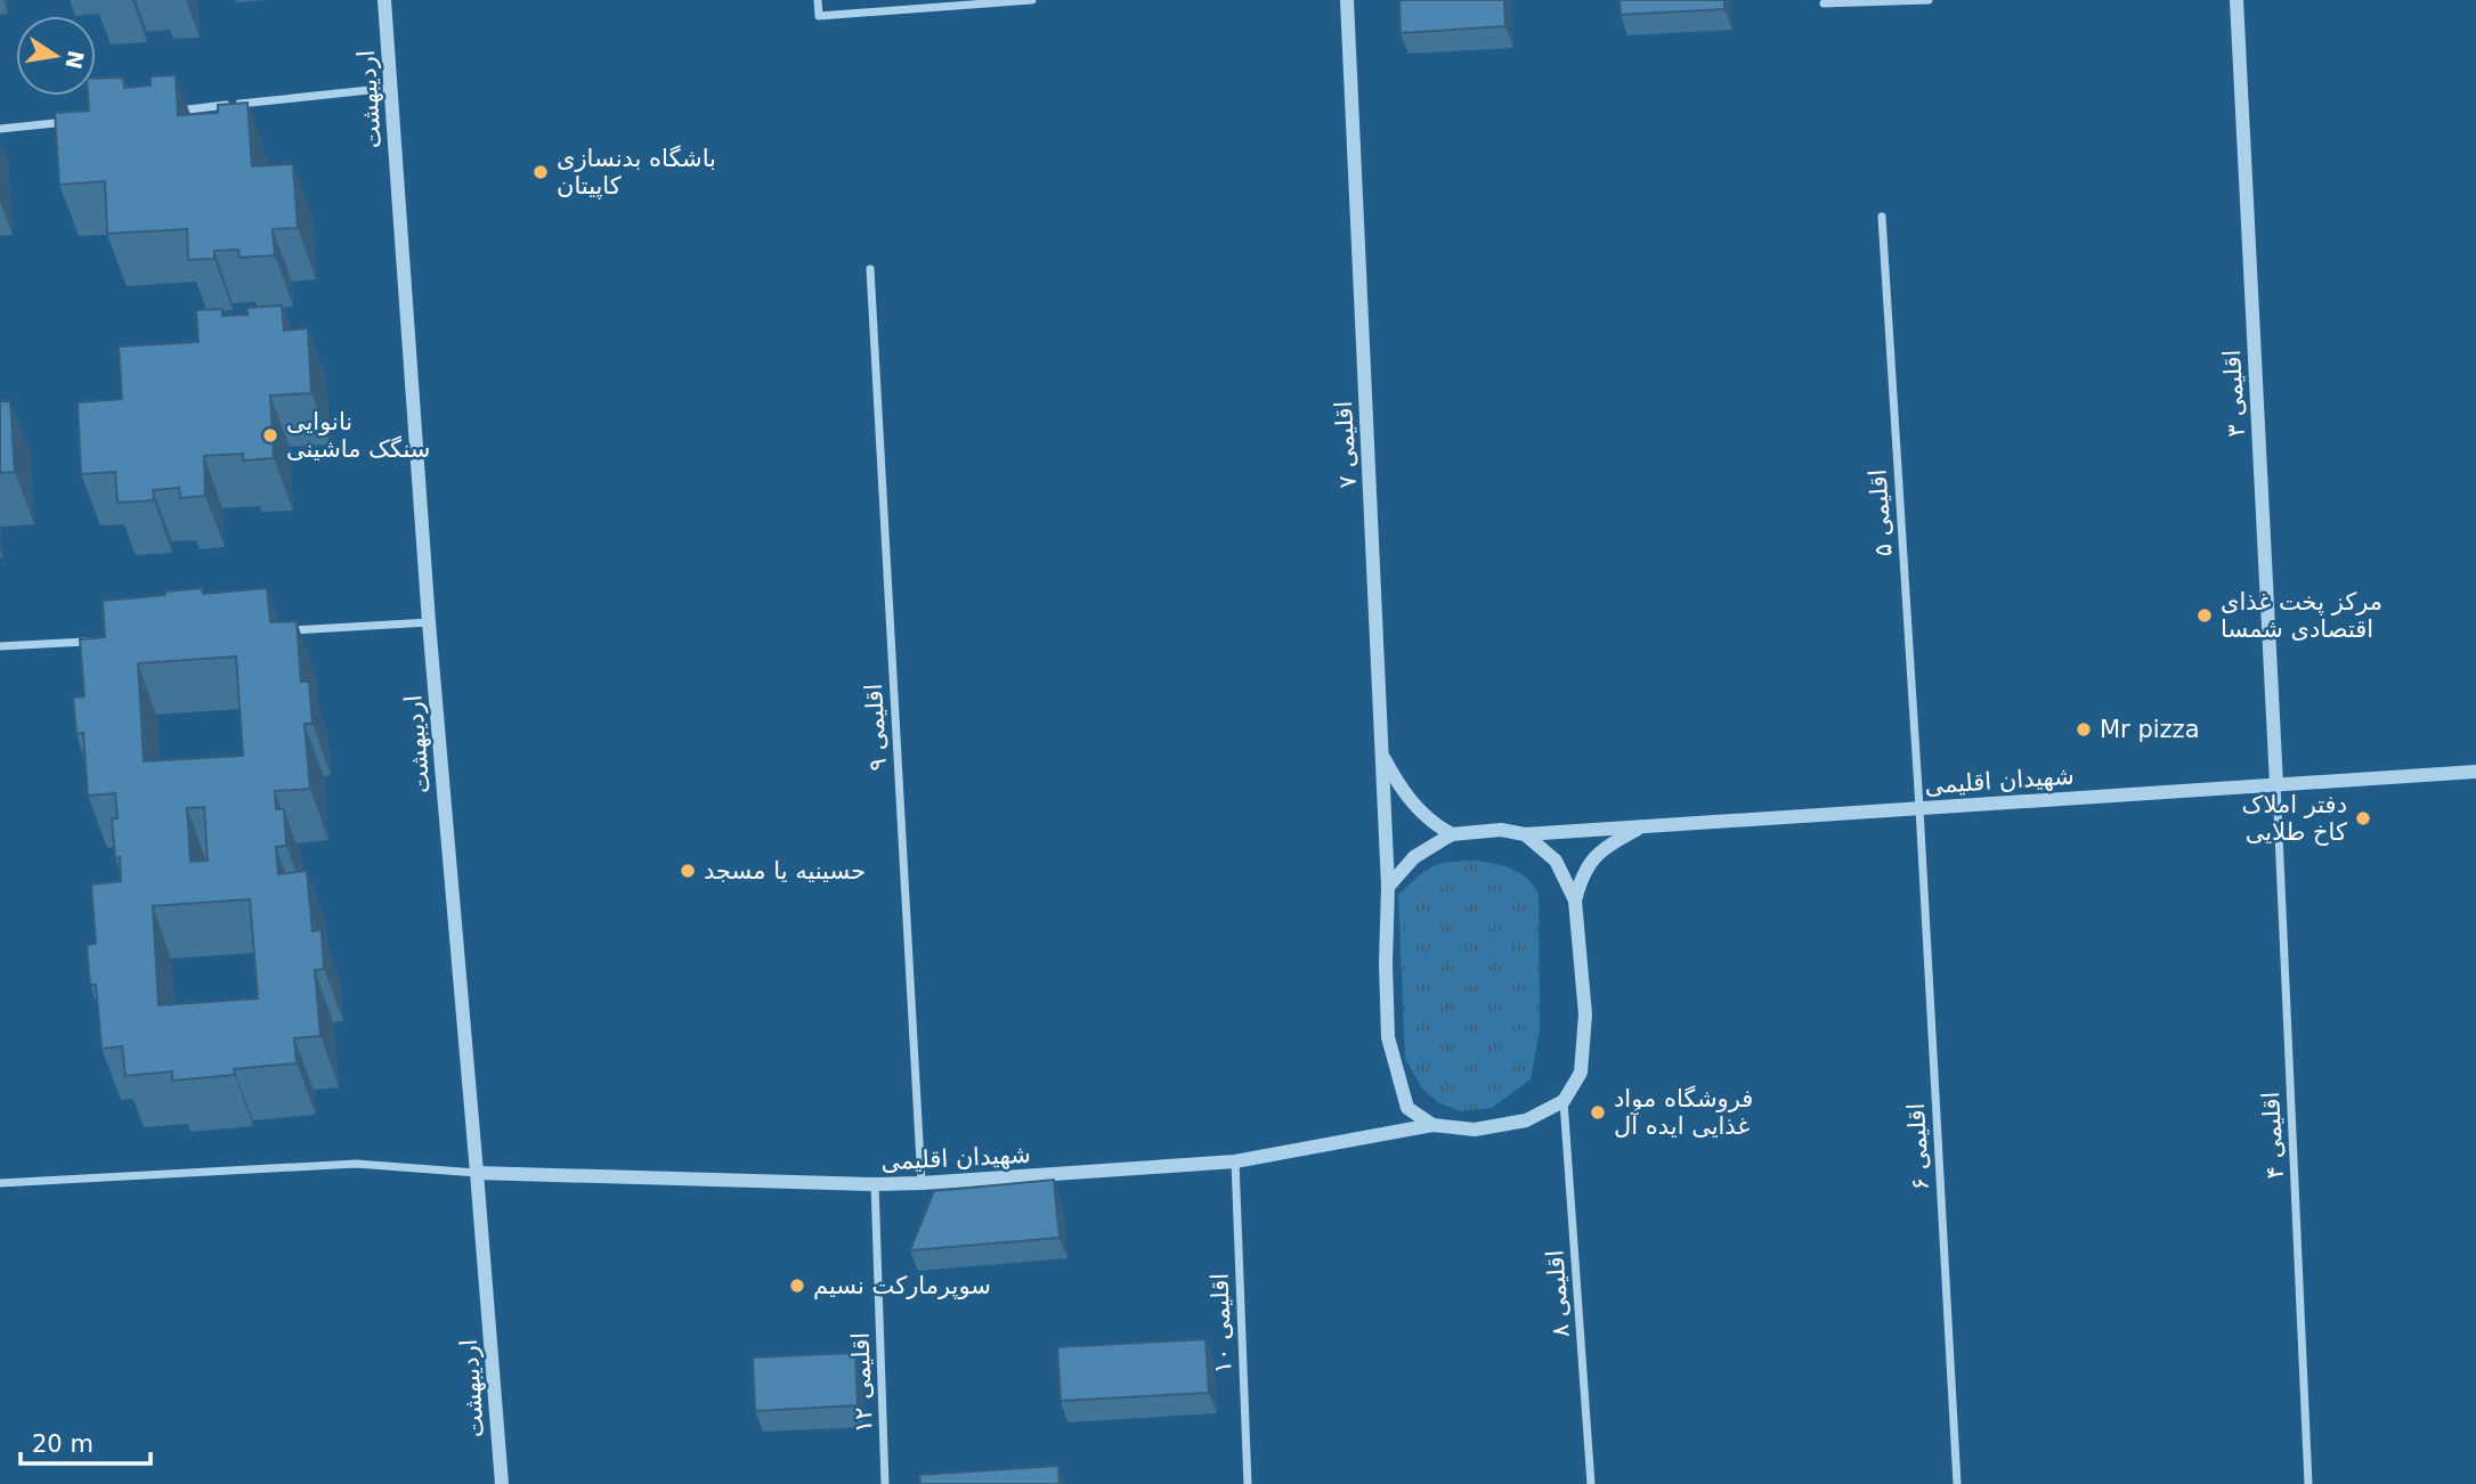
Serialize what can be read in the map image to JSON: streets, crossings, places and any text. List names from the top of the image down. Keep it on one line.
{"streets":{"street":["اردیبهشت","اقلیمی ۳","اقلیمی ۷","اقلیمی ۵","اقلیمی ۹","شهیدان اقلیمی","اقلیمی ۴","اقلیمی ۶","اقلیمی ۸","اقلیمی ۱۰","اقلیمی ۱۲"]},"crossings":[["اردیبهشت","شهیدان اقلیمی"],["اقلیمی ۳","شهیدان اقلیمی"],["اقلیمی ۳","اقلیمی ۴"],["اقلیمی ۷","شهیدان اقلیمی"],["اقلیمی ۷","اقلیمی ۸"],["اقلیمی ۵","شهیدان اقلیمی"],["اقلیمی ۵","اقلیمی ۶"],["اقلیمی ۹","شهیدان اقلیمی"],["شهیدان اقلیمی","اقلیمی ۴"],["شهیدان اقلیمی","اقلیمی ۶"],["شهیدان اقلیمی","اقلیمی ۸"],["شهیدان اقلیمی","اقلیمی ۱۰"],["شهیدان اقلیمی","اقلیمی ۱۲"]],"places":["باشگاه بدنسازی کاپیتان","نانوایی سنگک ماشینی","مرکز پخت غذای اقتصادی شمسا","Mr pizza","دفتر املاک کاخ طلایی","حسینیه یا مسجد","فروشگاه مواد غذایی ایده آل","سوپرمارکت نسیم"],"scale_bar":"20 m","north":"right"}
